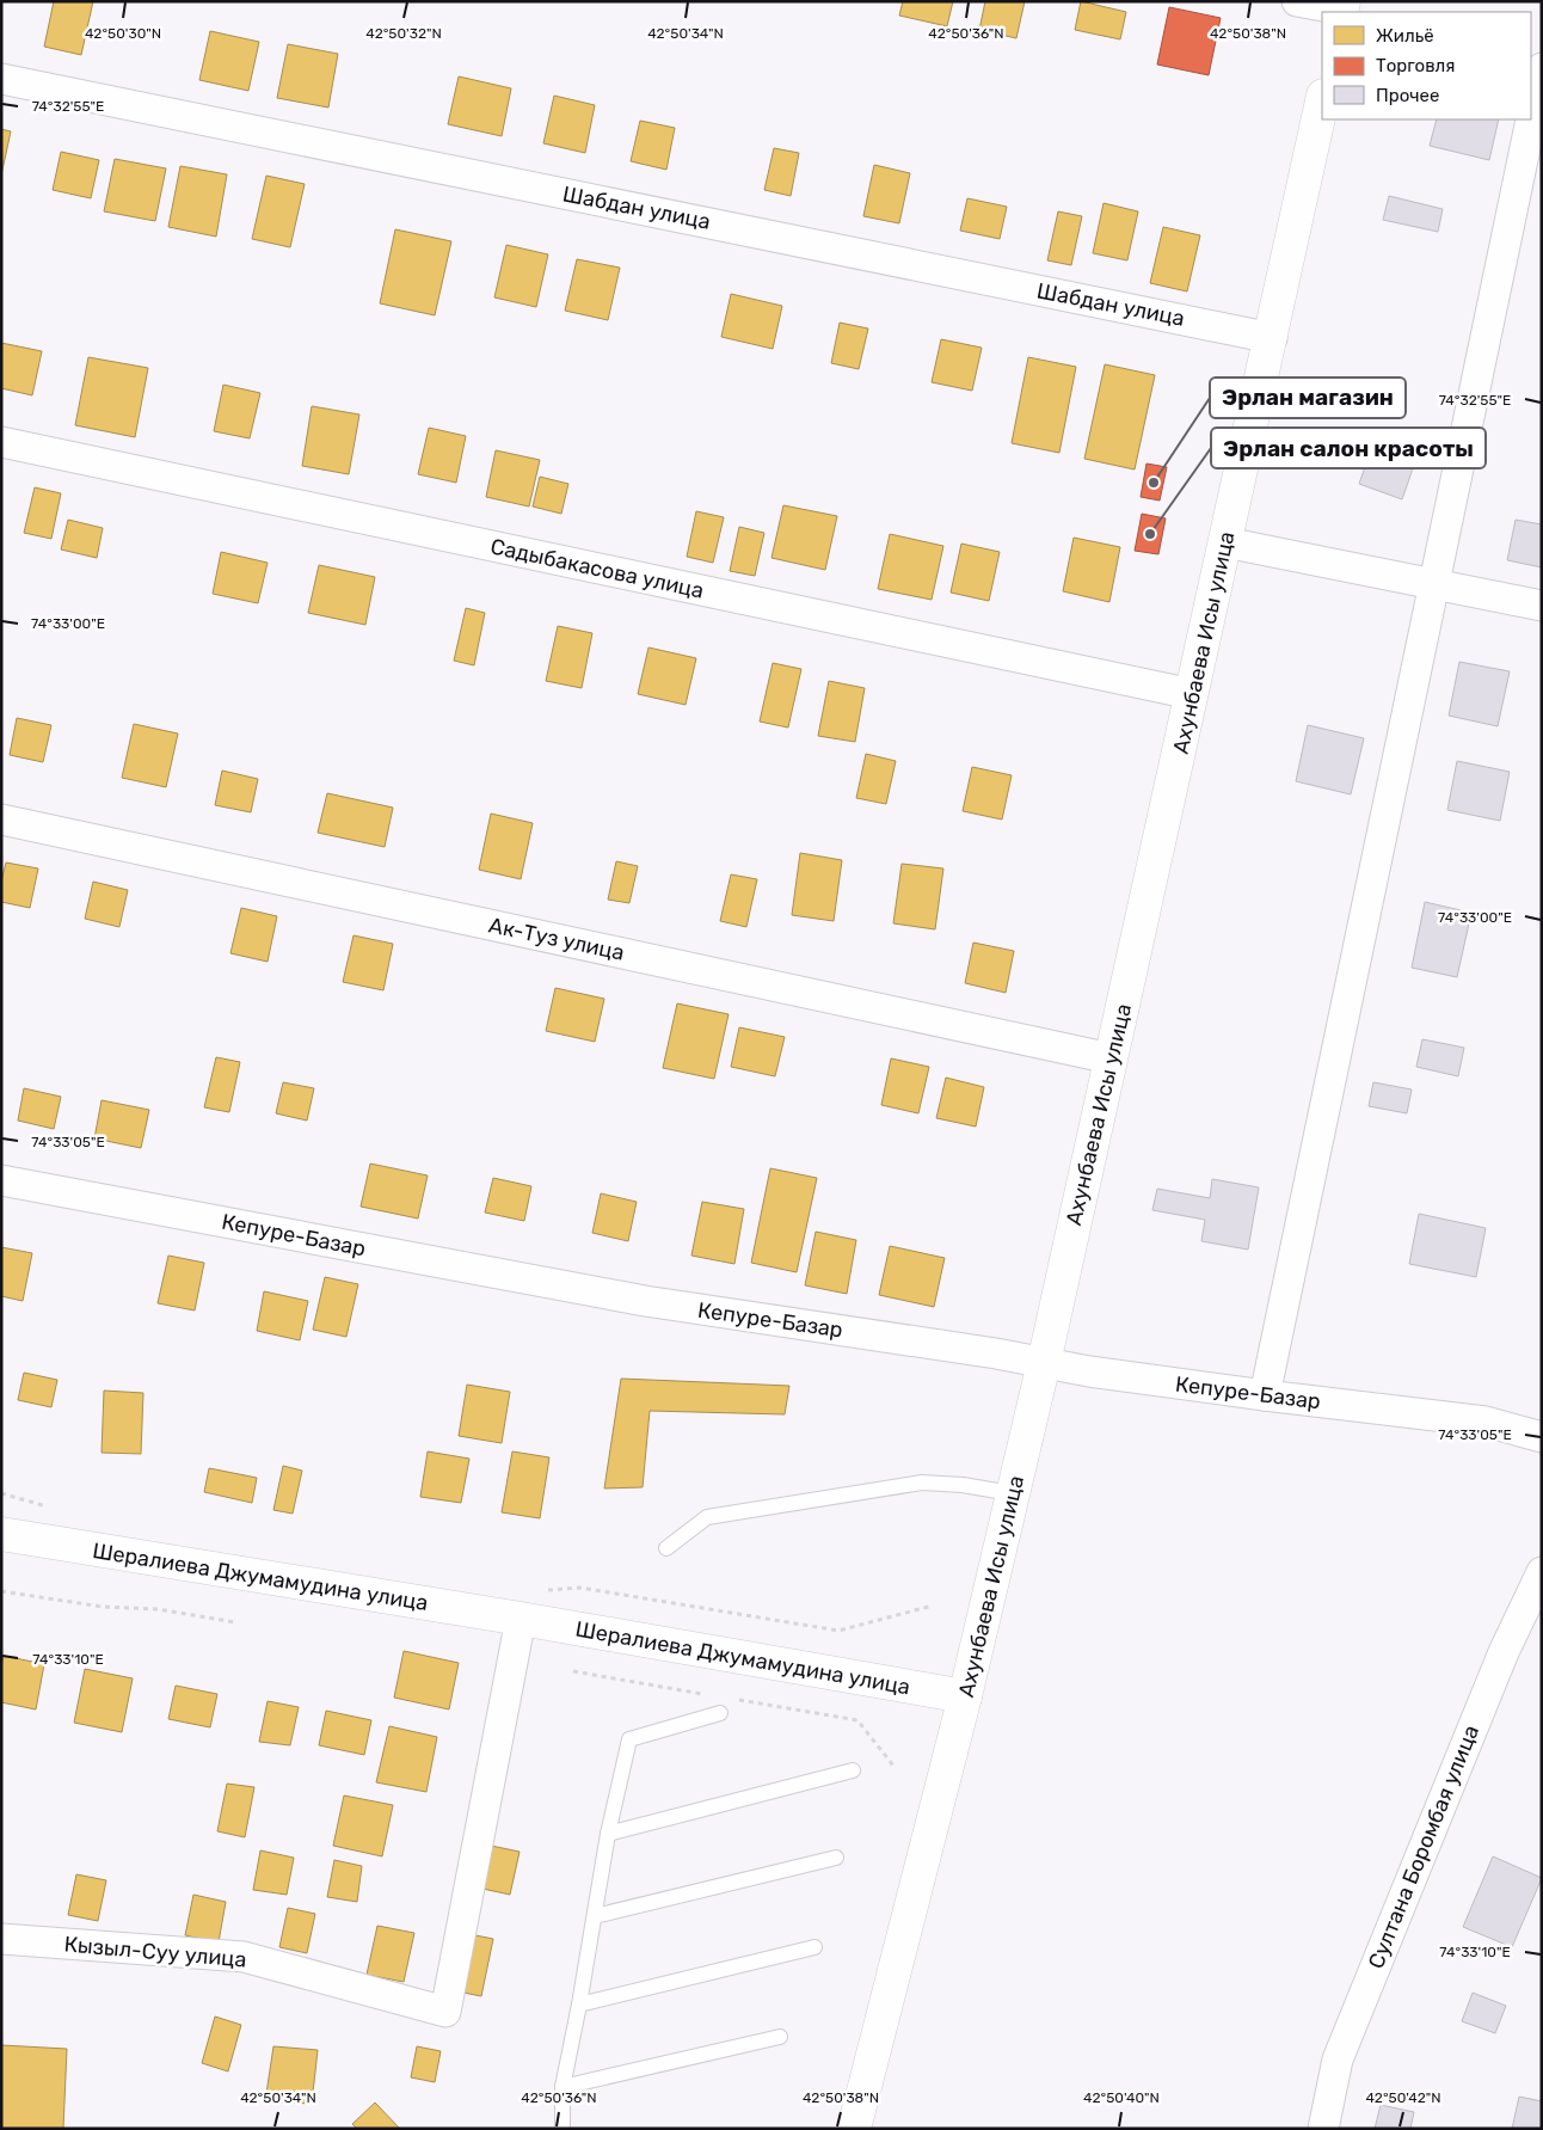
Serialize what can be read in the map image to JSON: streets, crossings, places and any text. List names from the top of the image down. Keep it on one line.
{"streets":{"main road":["Ахунбаева Исы улица","Шералиева Джумамудина улица"],"street":["Шабдан улица","Садыбакасова улица","Ак-Туз улица","Кепуре-Базар","Султана Боромбая улица","Кызыл-Суу улица"]},"crossings":[["Шабдан улица","Ахунбаева Исы улица"],["Садыбакасова улица","Ахунбаева Исы улица"],["Ахунбаева Исы улица","Ак-Туз улица"],["Ахунбаева Исы улица","Кепуре-Базар"],["Ахунбаева Исы улица","Шералиева Джумамудина улица"],["Шералиева Джумамудина улица","Кызыл-Суу улица"]],"places":["Эрлан магазин","Эрлан салон красоты"],"legend":["Жильё","Торговля","Прочее"],"coordinates":["42°50'30\"N","42°50'32\"N","42°50'34\"N","42°50'36\"N","42°50'38\"N","74°32'55\"E","74°33'00\"E","74°33'05\"E","74°33'10\"E","42°50'40\"N","42°50'42\"N"]}
